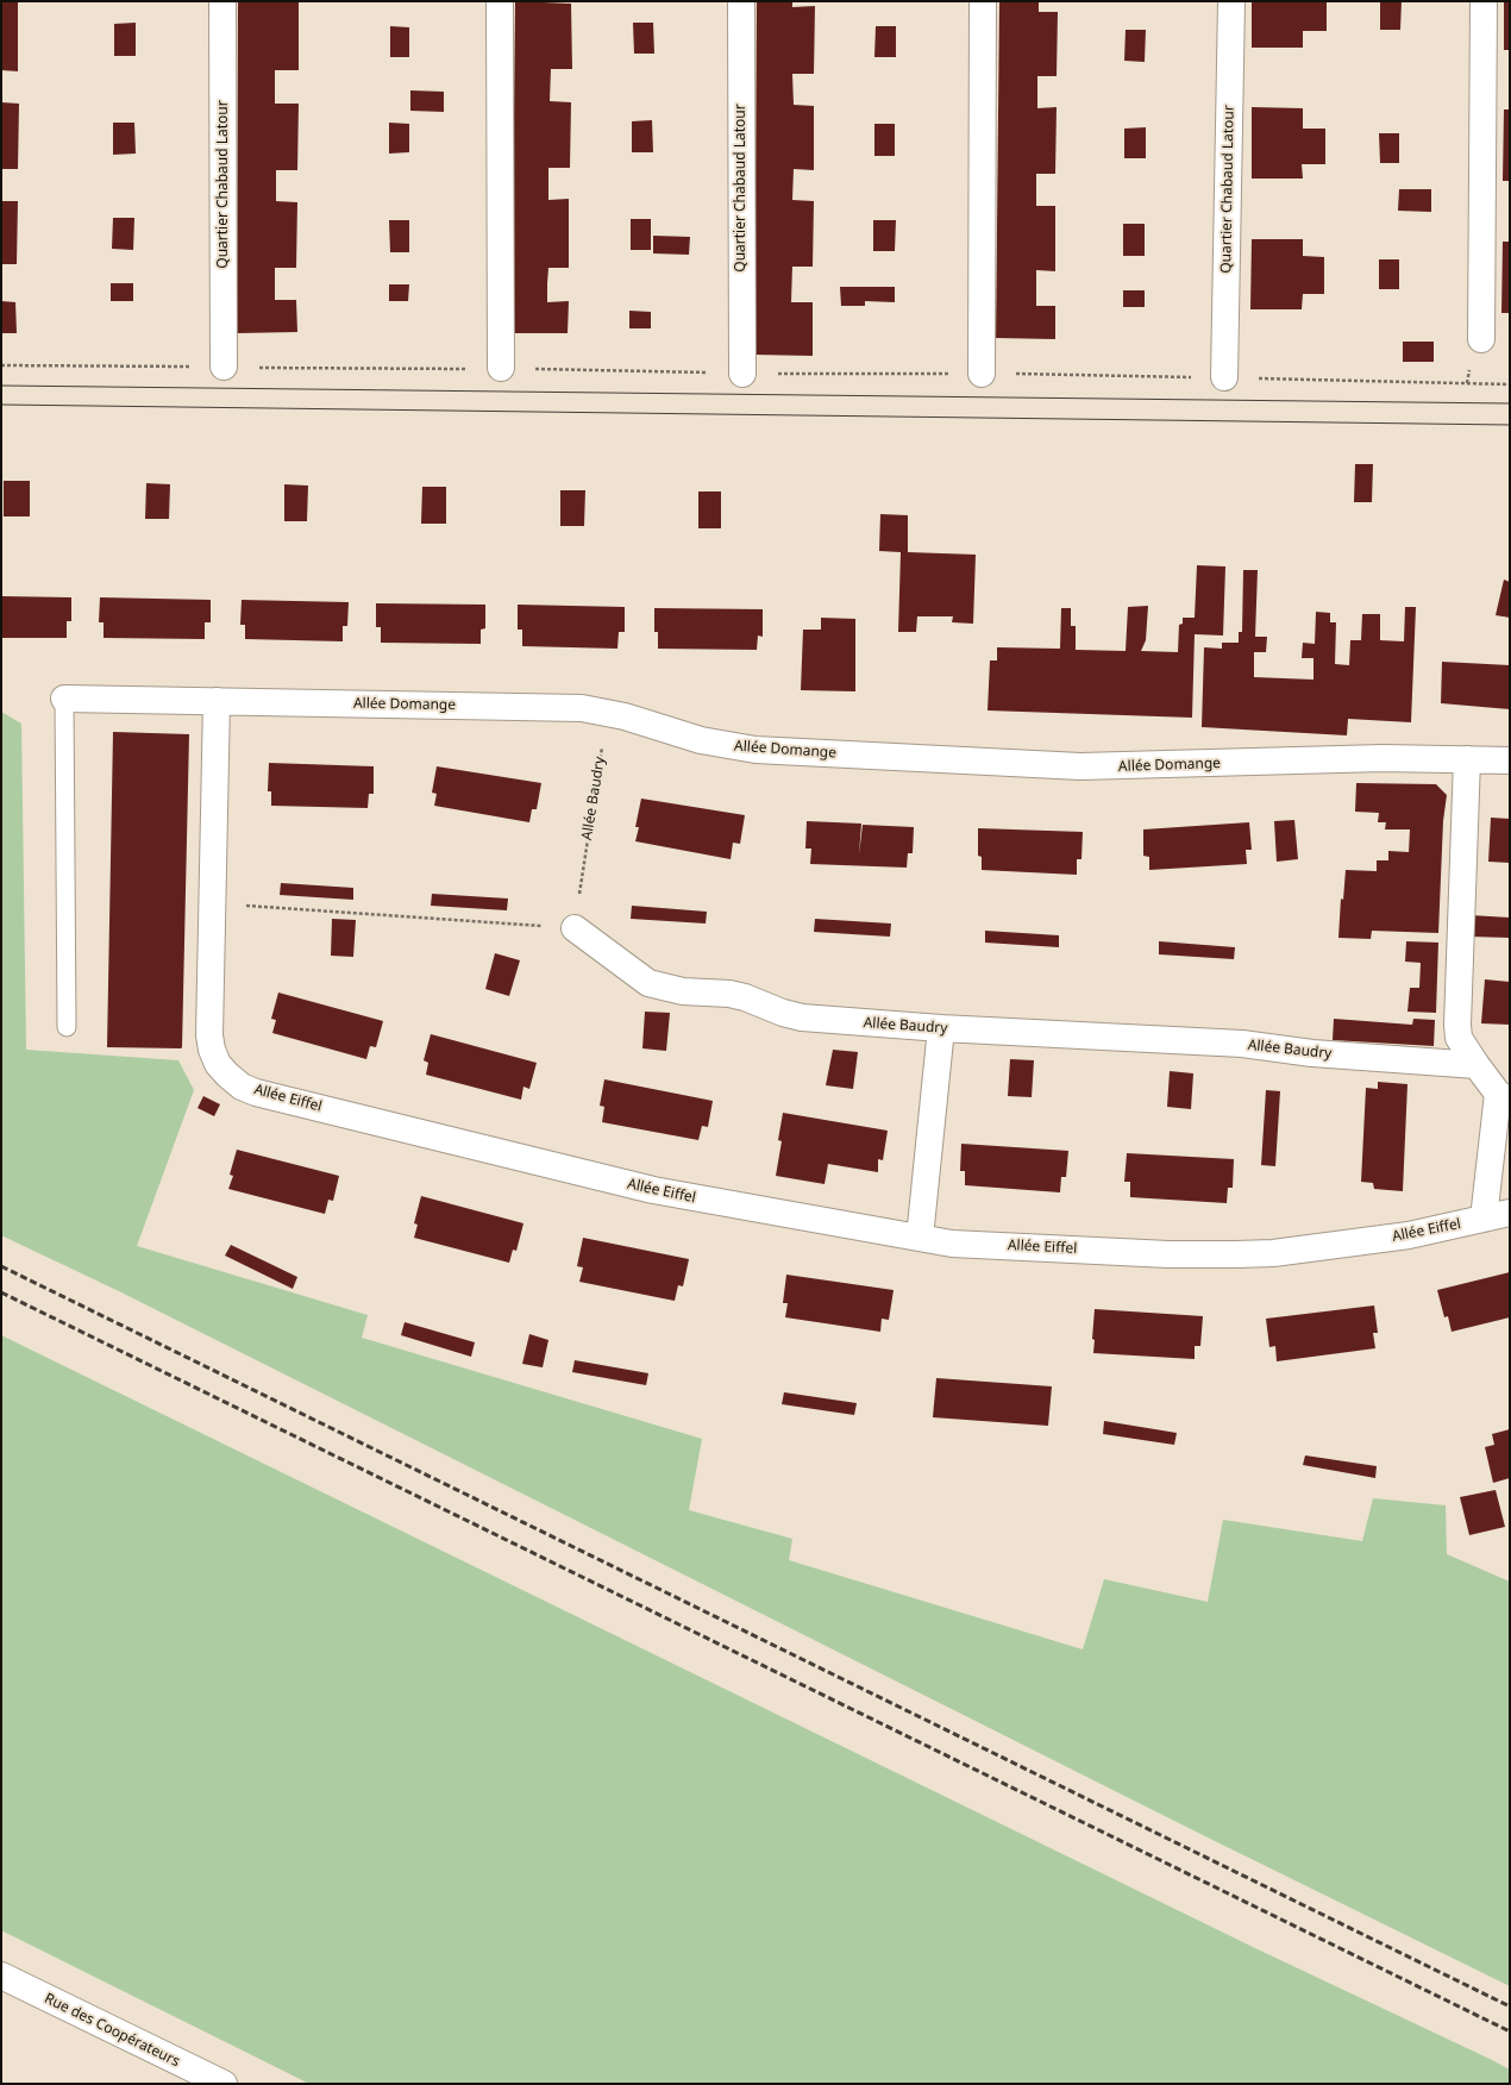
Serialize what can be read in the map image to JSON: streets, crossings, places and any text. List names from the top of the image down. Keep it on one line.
{"streets":{"street":["Quartier Chabaud Latour","Allée Domange","Allée Baudry","Allée Eiffel","Rue des Coopérateurs"]},"crossings":[["Allée Domange","Allée Baudry"],["Allée Domange","Allée Eiffel"]]}
